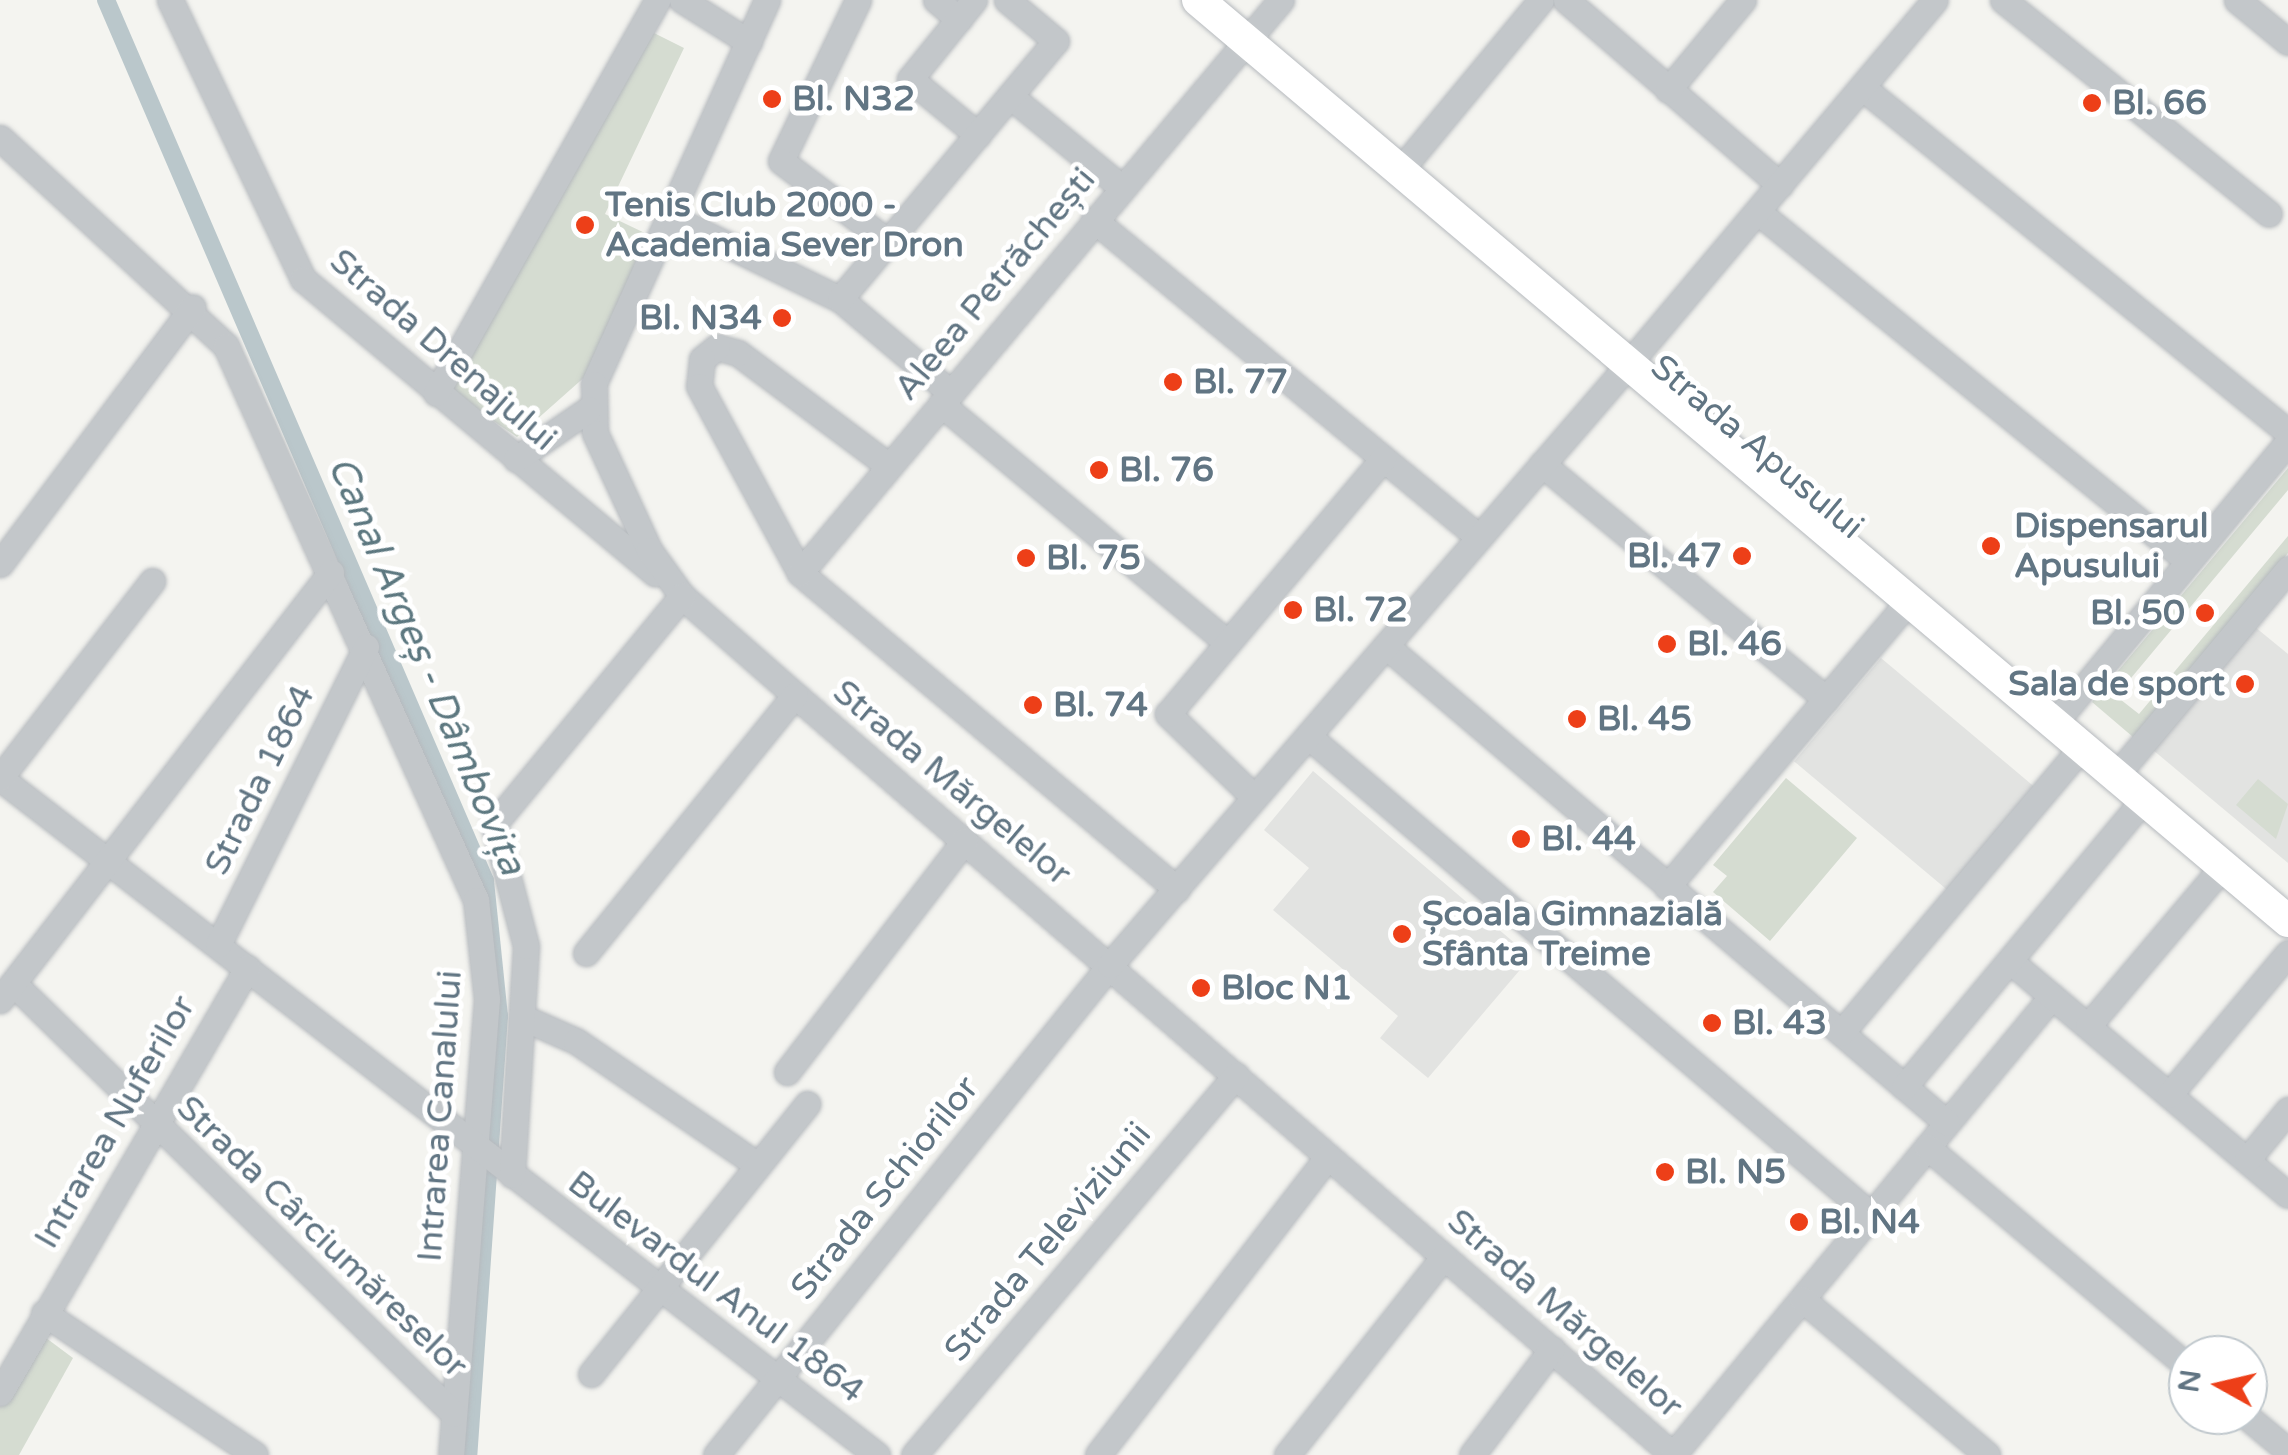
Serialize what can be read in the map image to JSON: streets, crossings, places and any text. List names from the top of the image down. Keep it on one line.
{"streets":{"main road":["Strada Apusului"],"street":["Aleea Petrăchești","Strada Drenajului","Strada 1864","Strada Mărgelelor","Intrarea Canalului","Intrarea Nuferilor","Strada Schiorilor","Strada Cârciumăreselor","Strada Televiziunii","Bulevardul Anul 1864"]},"crossings":[["Aleea Petrăchești","Strada Apusului"],["Strada Drenajului","Strada Mărgelelor"],["Strada Apusului","Strada Schiorilor"],["Strada 1864","Intrarea Canalului"],["Strada 1864","Intrarea Nuferilor"],["Strada 1864","Strada Cârciumăreselor"],["Strada 1864","Bulevardul Anul 1864"],["Strada Mărgelelor","Strada Schiorilor"],["Strada Mărgelelor","Strada Televiziunii"],["Intrarea Canalului","Strada Cârciumăreselor"],["Intrarea Canalului","Bulevardul Anul 1864"],["Intrarea Nuferilor","Strada Cârciumăreselor"],["Strada Schiorilor","Bulevardul Anul 1864"]],"water":["Canal Argeș - Dâmbovița"],"places":["Bl. N32","Bl. 66","Tenis Club 2000 - Academia Sever Dron","Bl. N34","Bl. 77","Bl. 76","Dispensarul Apusului","Bl. 47","Bl. 75","Bl. 72","Bl. 50","Bl. 46","Sala de sport","Bl. 74","Bl. 45","Bl. 44","Școala Gimnazială Sfânta Treime","Bloc N1","Bl. 43","Bl. N5","Bl. N4"],"north":"left"}
